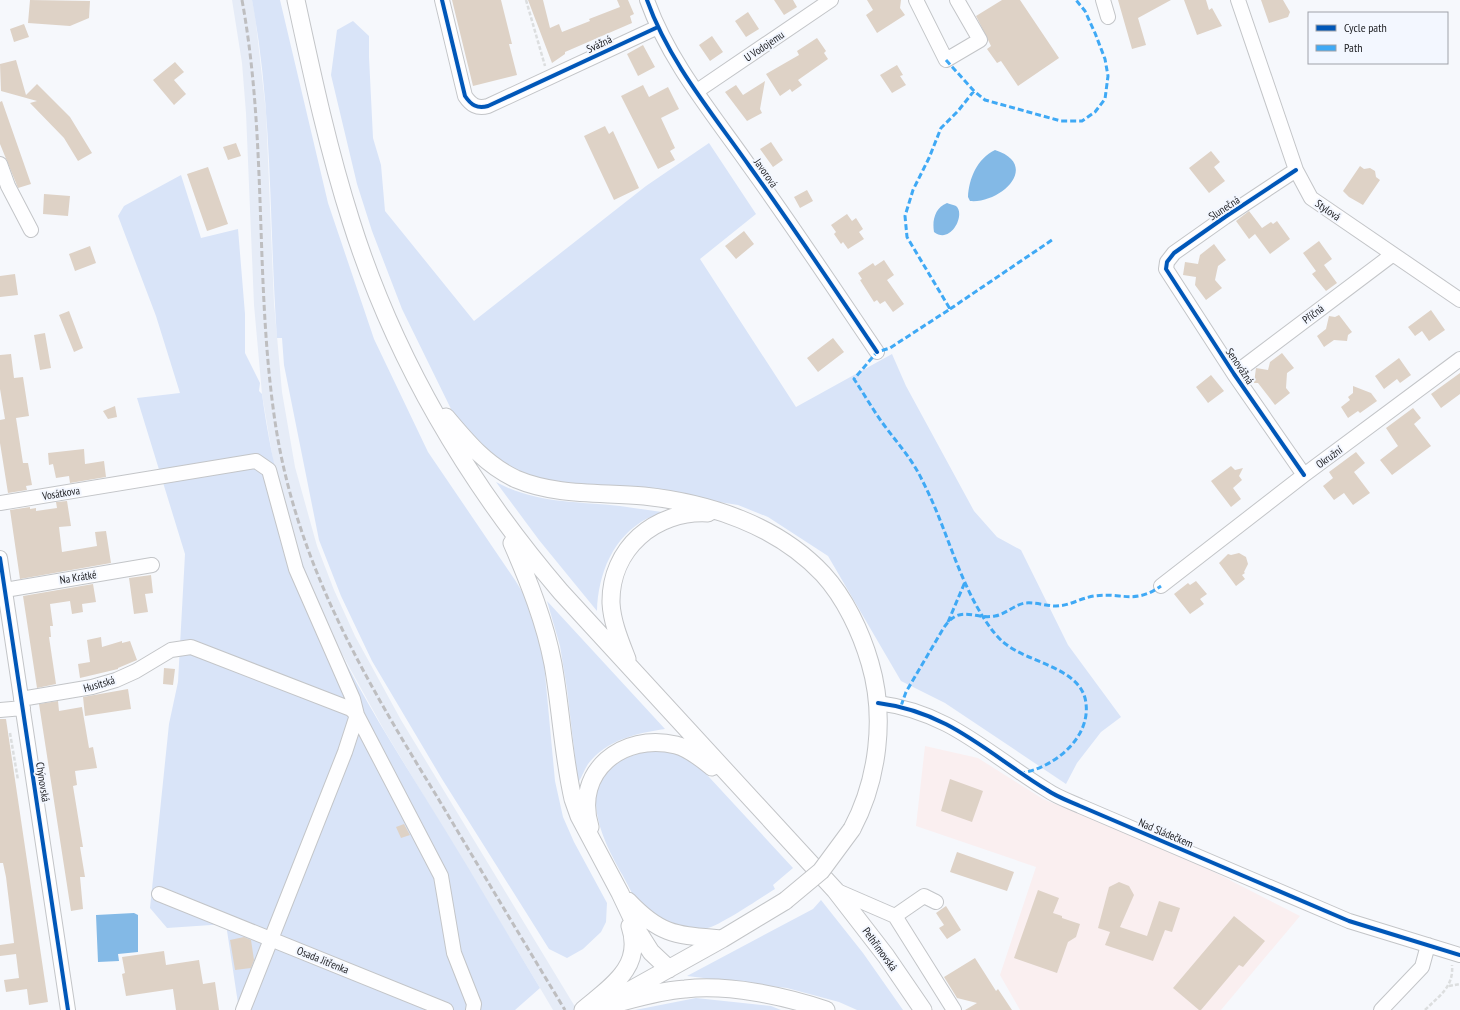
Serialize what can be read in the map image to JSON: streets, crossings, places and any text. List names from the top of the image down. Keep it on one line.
{"streets":{"main road":["Pelhřimovská"],"street":["Svážná","U Vodojemu","Javorová","Slunečná","Stylová","Příčná","Senovážná","Okružní","Vosátkova","Na Krátké","Husitská","Chýnovská","Nad Sládečkem","Osada Jitřenka"]},"crossings":[["Svážná","Javorová"],["U Vodojemu","Javorová"],["Slunečná","Stylová"],["Slunečná","Senovážná"],["Stylová","Příčná"],["Příčná","Senovážná"],["Senovážná","Okružní"],["Vosátkova","Husitská"],["Na Krátké","Chýnovská"],["Husitská","Chýnovská"]],"legend":["Cycle path","Path"]}
